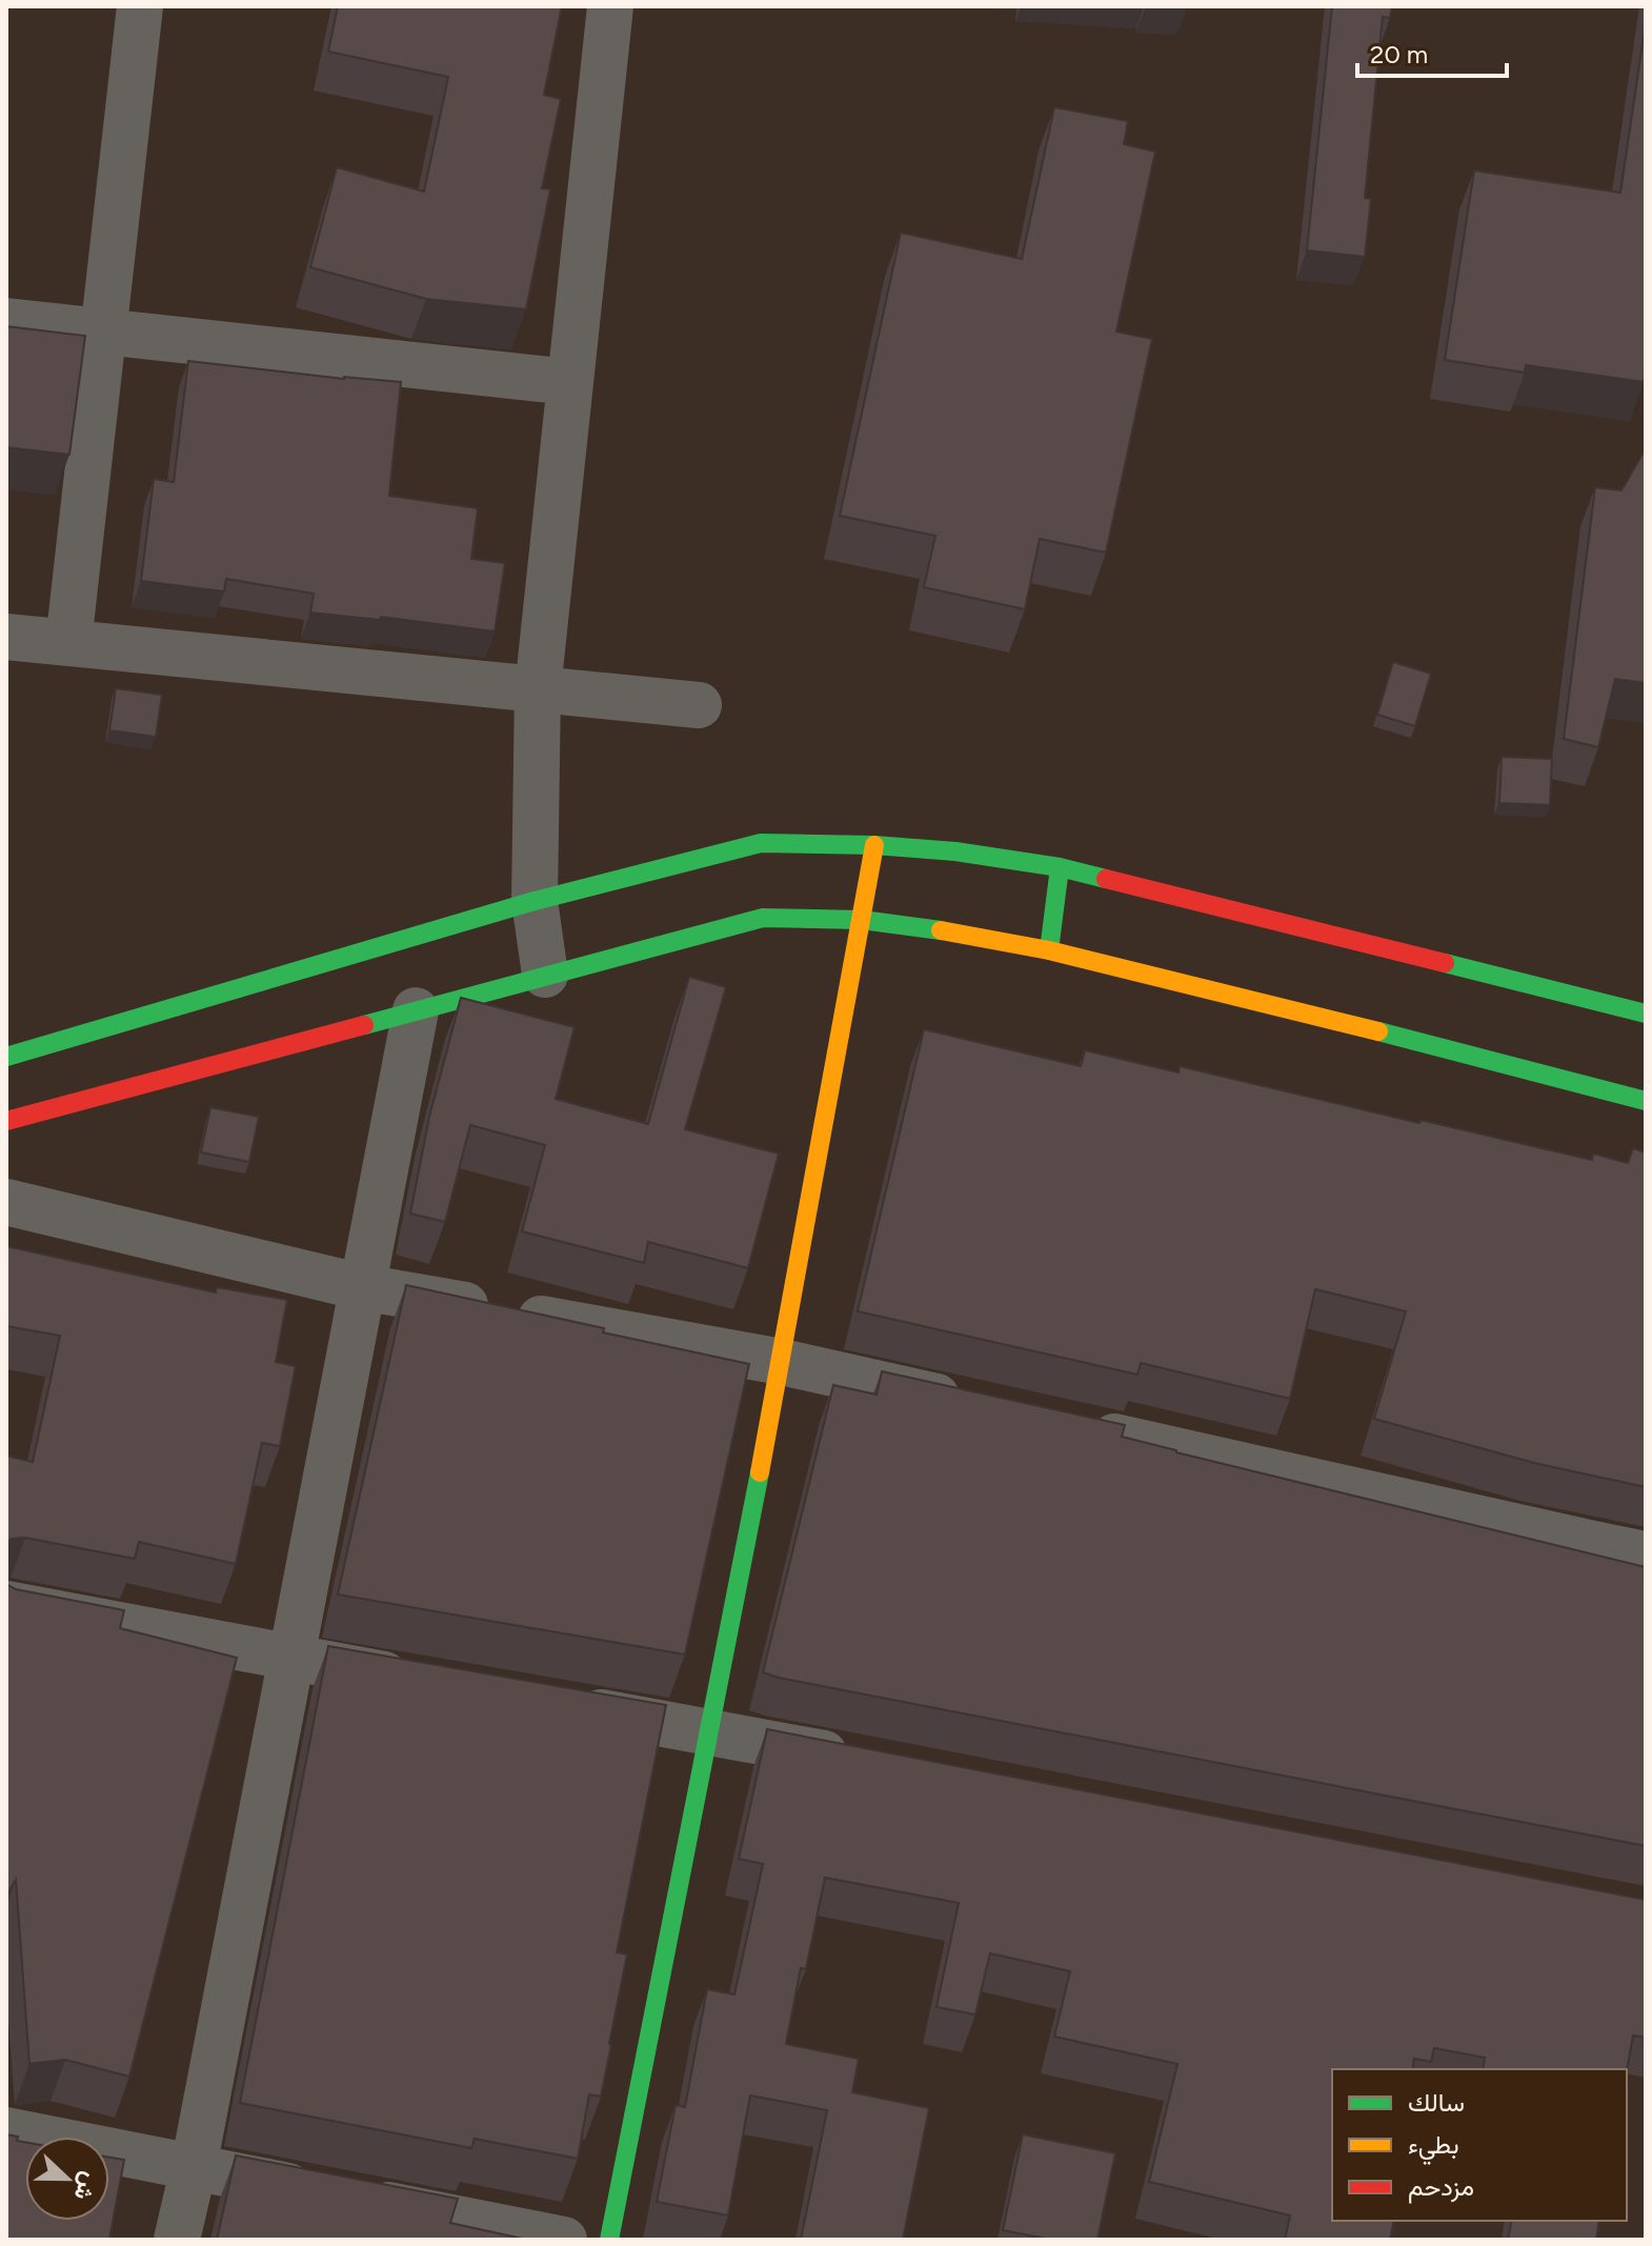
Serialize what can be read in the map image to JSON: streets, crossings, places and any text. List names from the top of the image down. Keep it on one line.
{"legend":["سالك","بطيء","مزدحم"],"scale_bar":"20 m","north":"right"}
